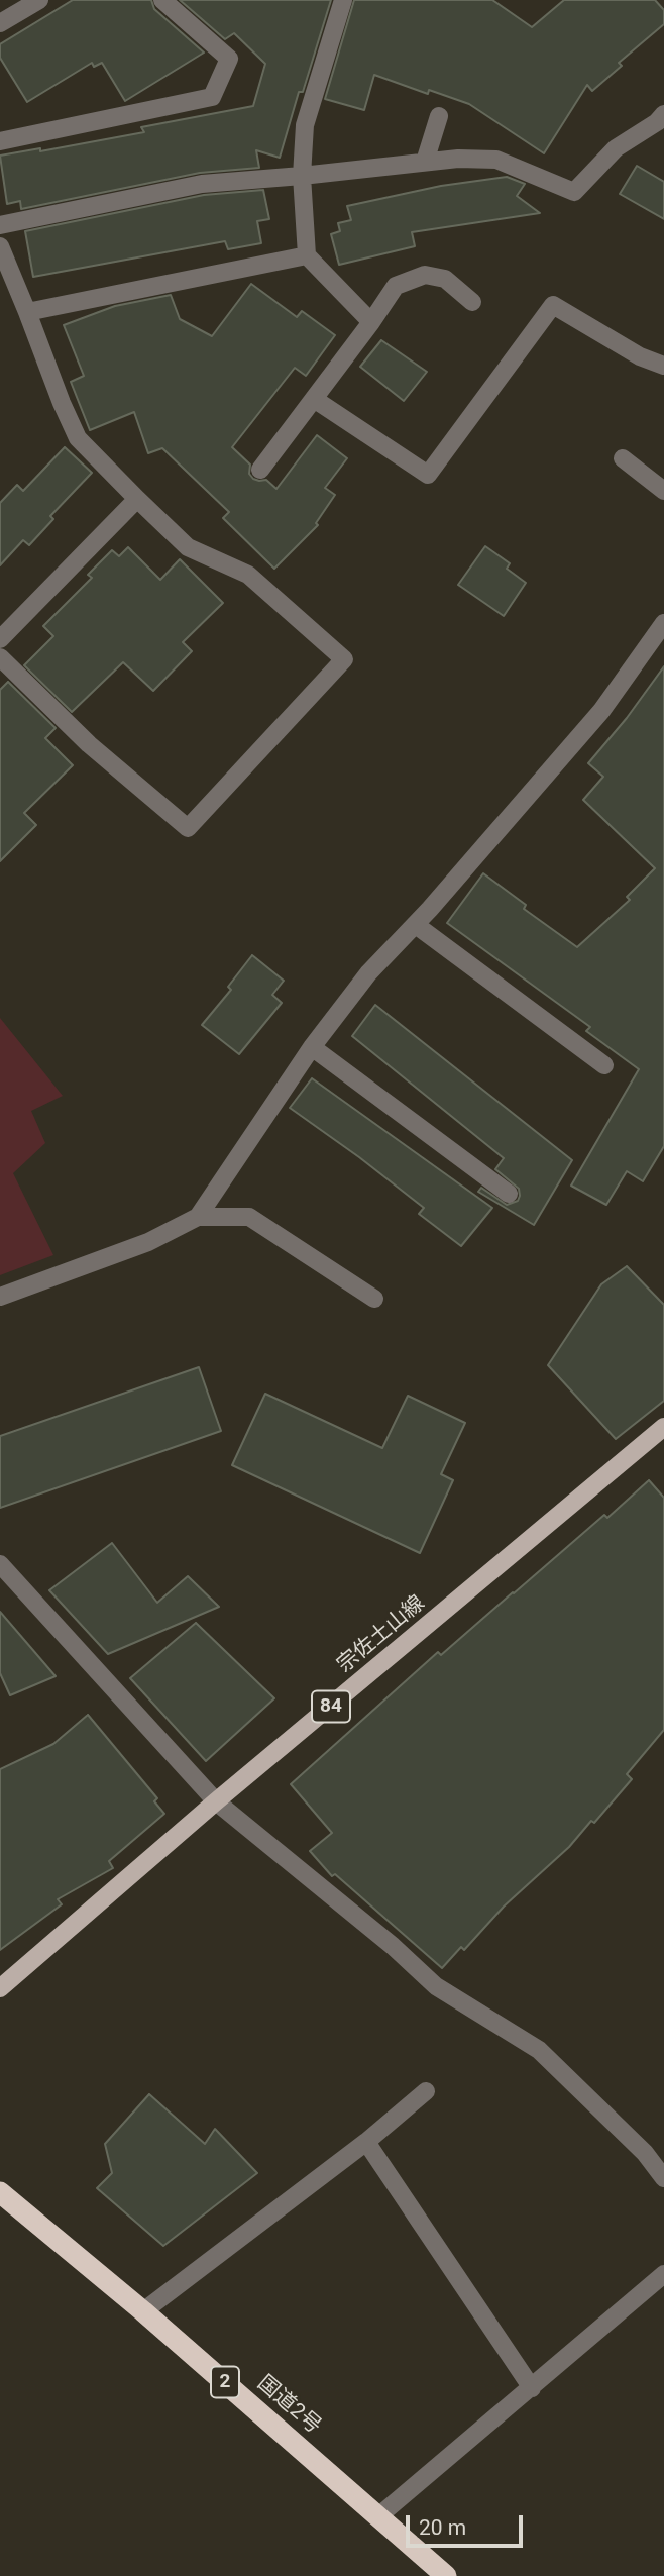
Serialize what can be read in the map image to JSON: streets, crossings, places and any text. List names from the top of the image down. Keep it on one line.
{"streets":{"highway":["2","国道2号"],"main road":["宗佐土山線","84"]},"scale_bar":"20 m"}
